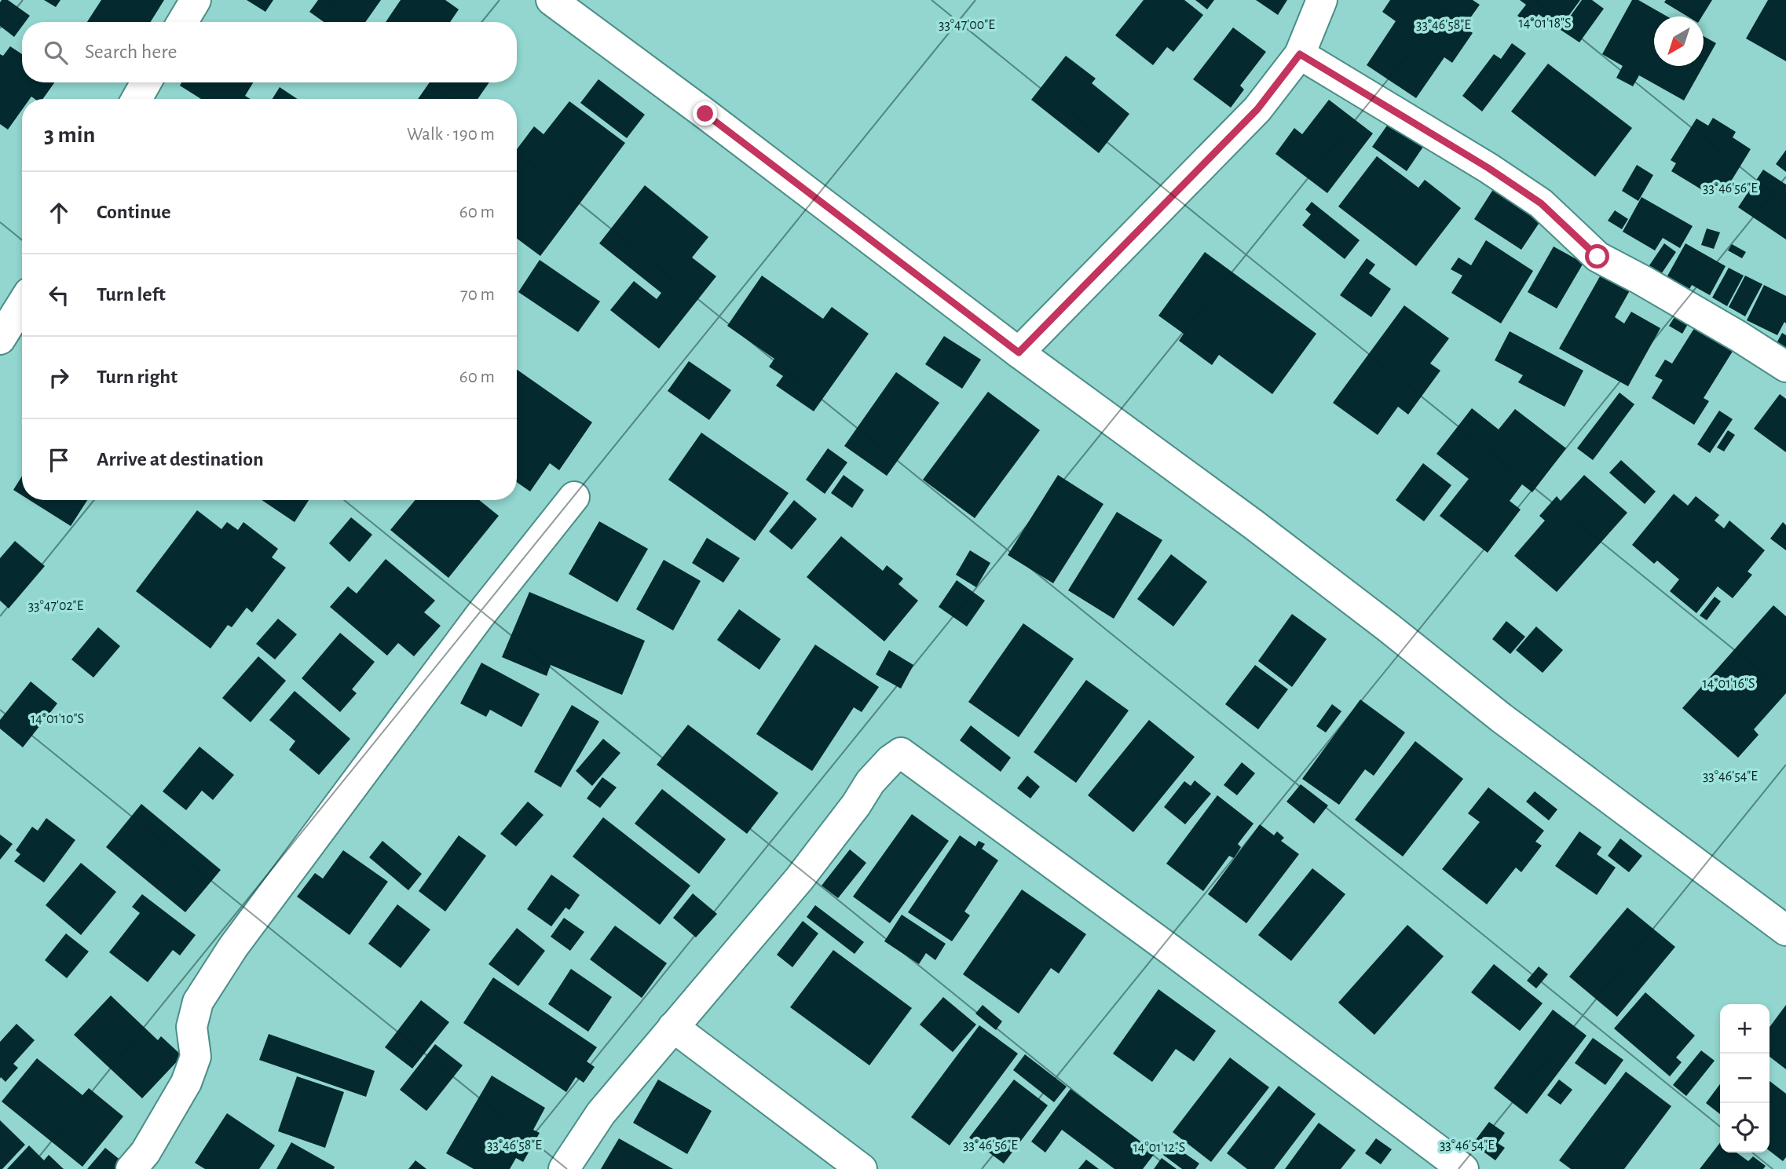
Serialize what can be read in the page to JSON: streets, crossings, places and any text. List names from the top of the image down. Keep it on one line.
{"north":"bottom left","page":{"search":"Search here","heading":["3 min","Walk · 190 m"],"list":[["Continue","60 m"],["Turn left","70 m"],["Turn right","60 m"],"Arrive at destination"],"map_buttons":["+","−"]},"coordinates":["14°01'18\"S","33°47'00\"E","33°46'58\"E","33°46'56\"E","33°47'02\"E","14°01'16\"S","14°01'10\"S","33°46'54\"E","14°01'12\"S"]}
